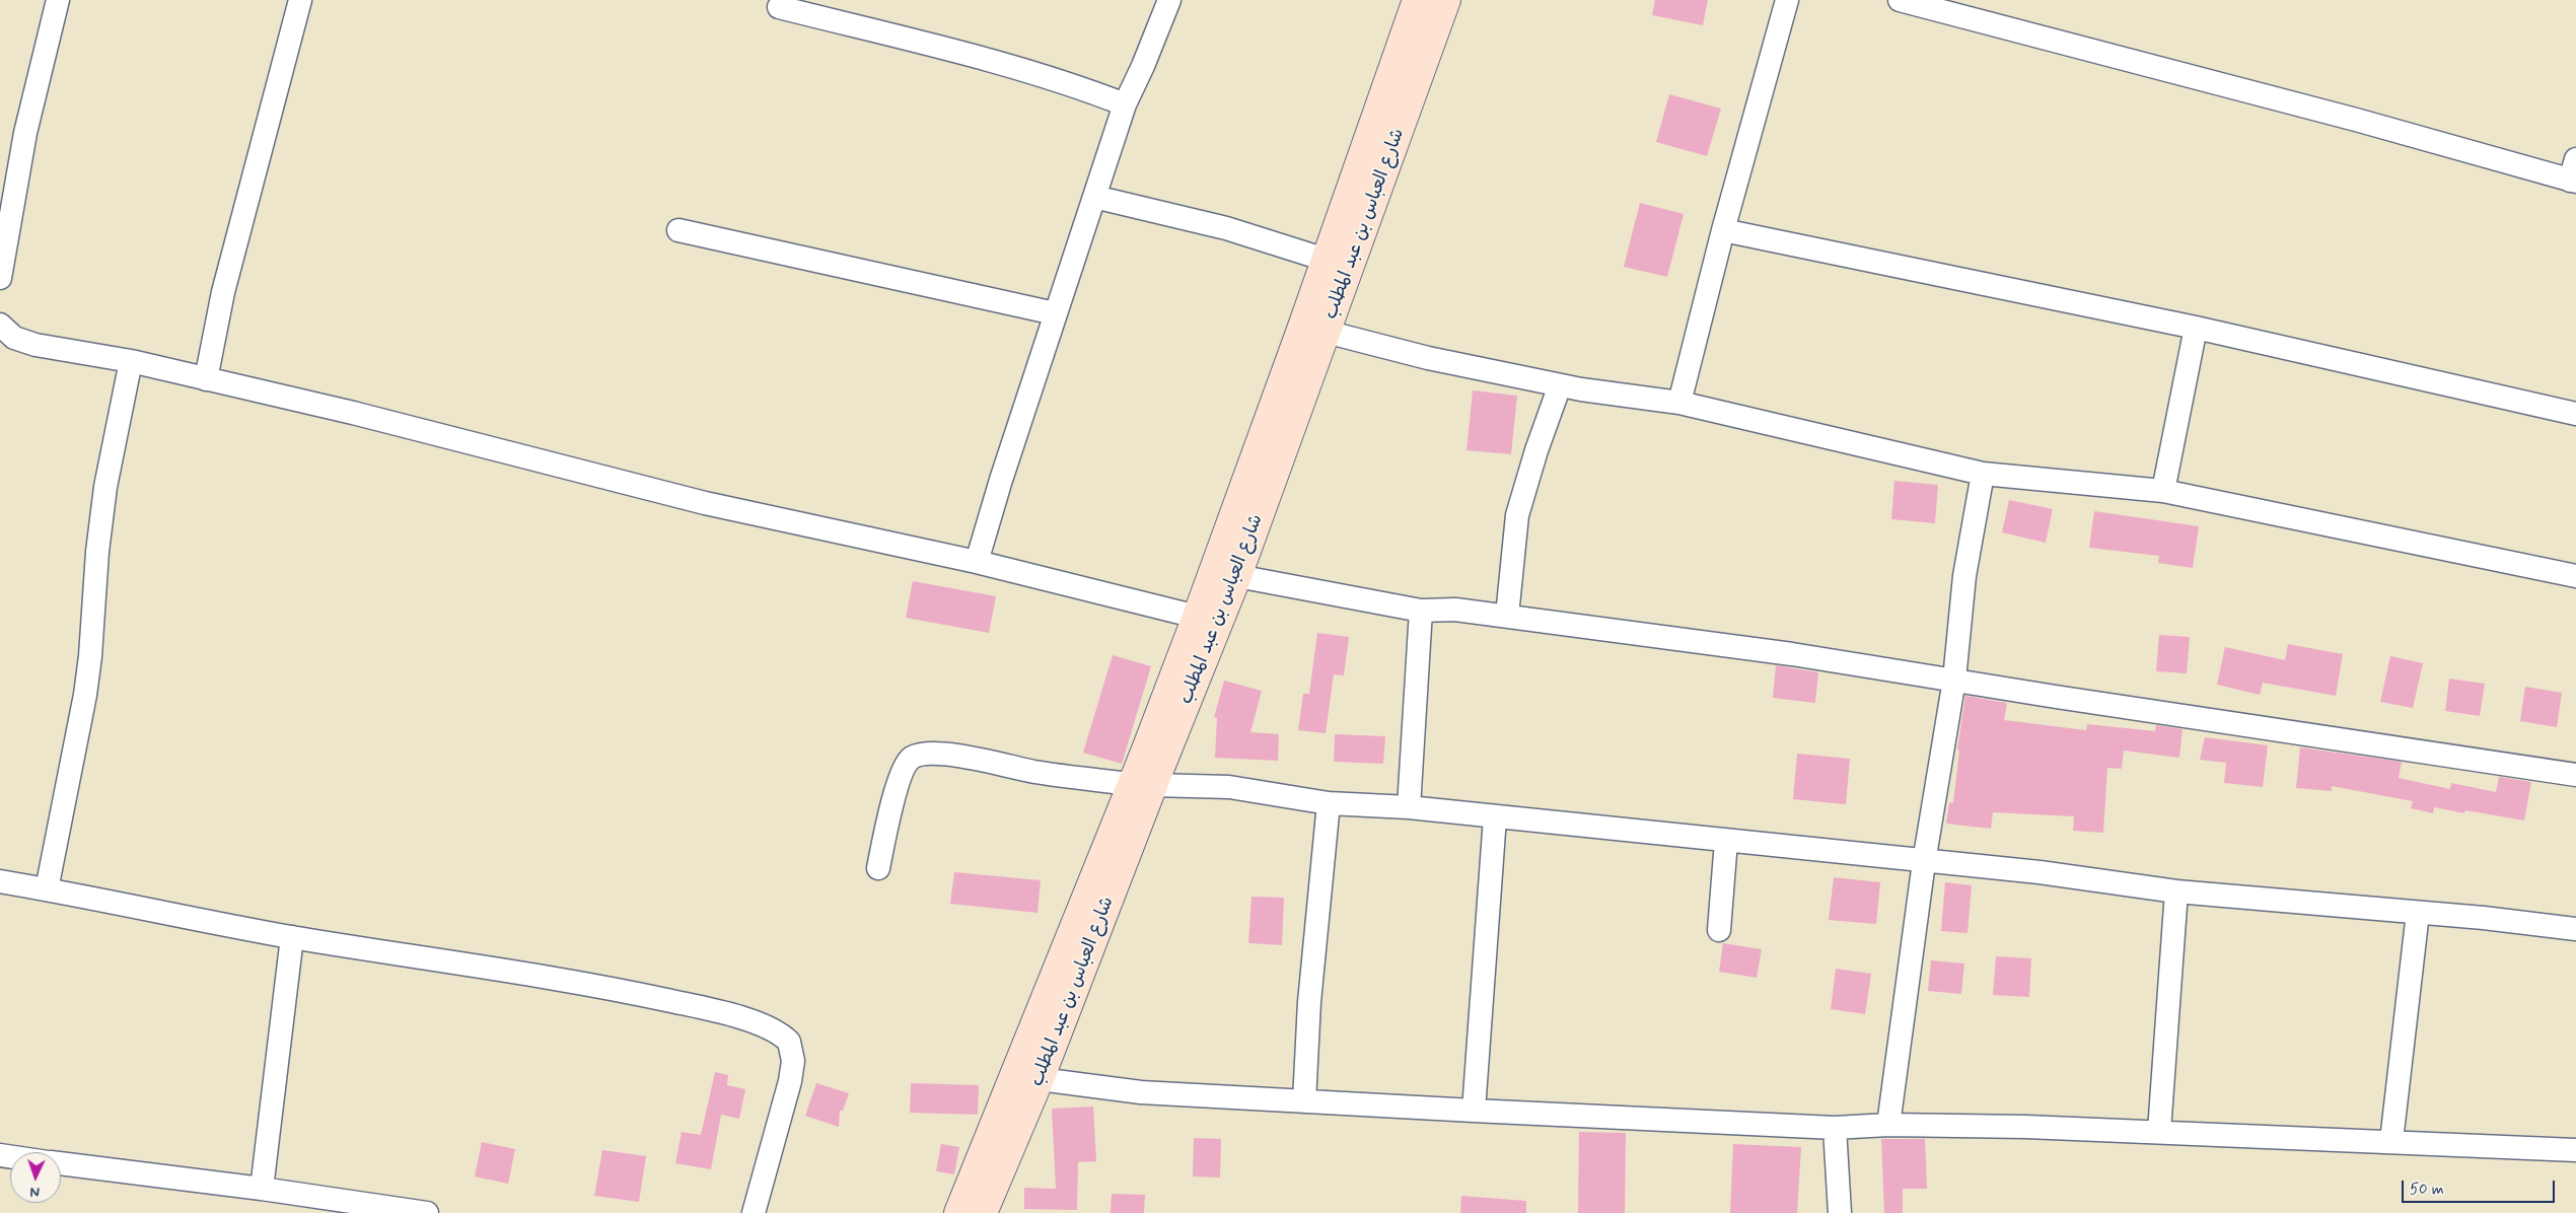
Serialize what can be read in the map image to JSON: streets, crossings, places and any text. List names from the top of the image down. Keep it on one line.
{"streets":{"street":["شارع العباس بن عبد المطلب"]},"scale_bar":"50 m","north":"bottom"}
